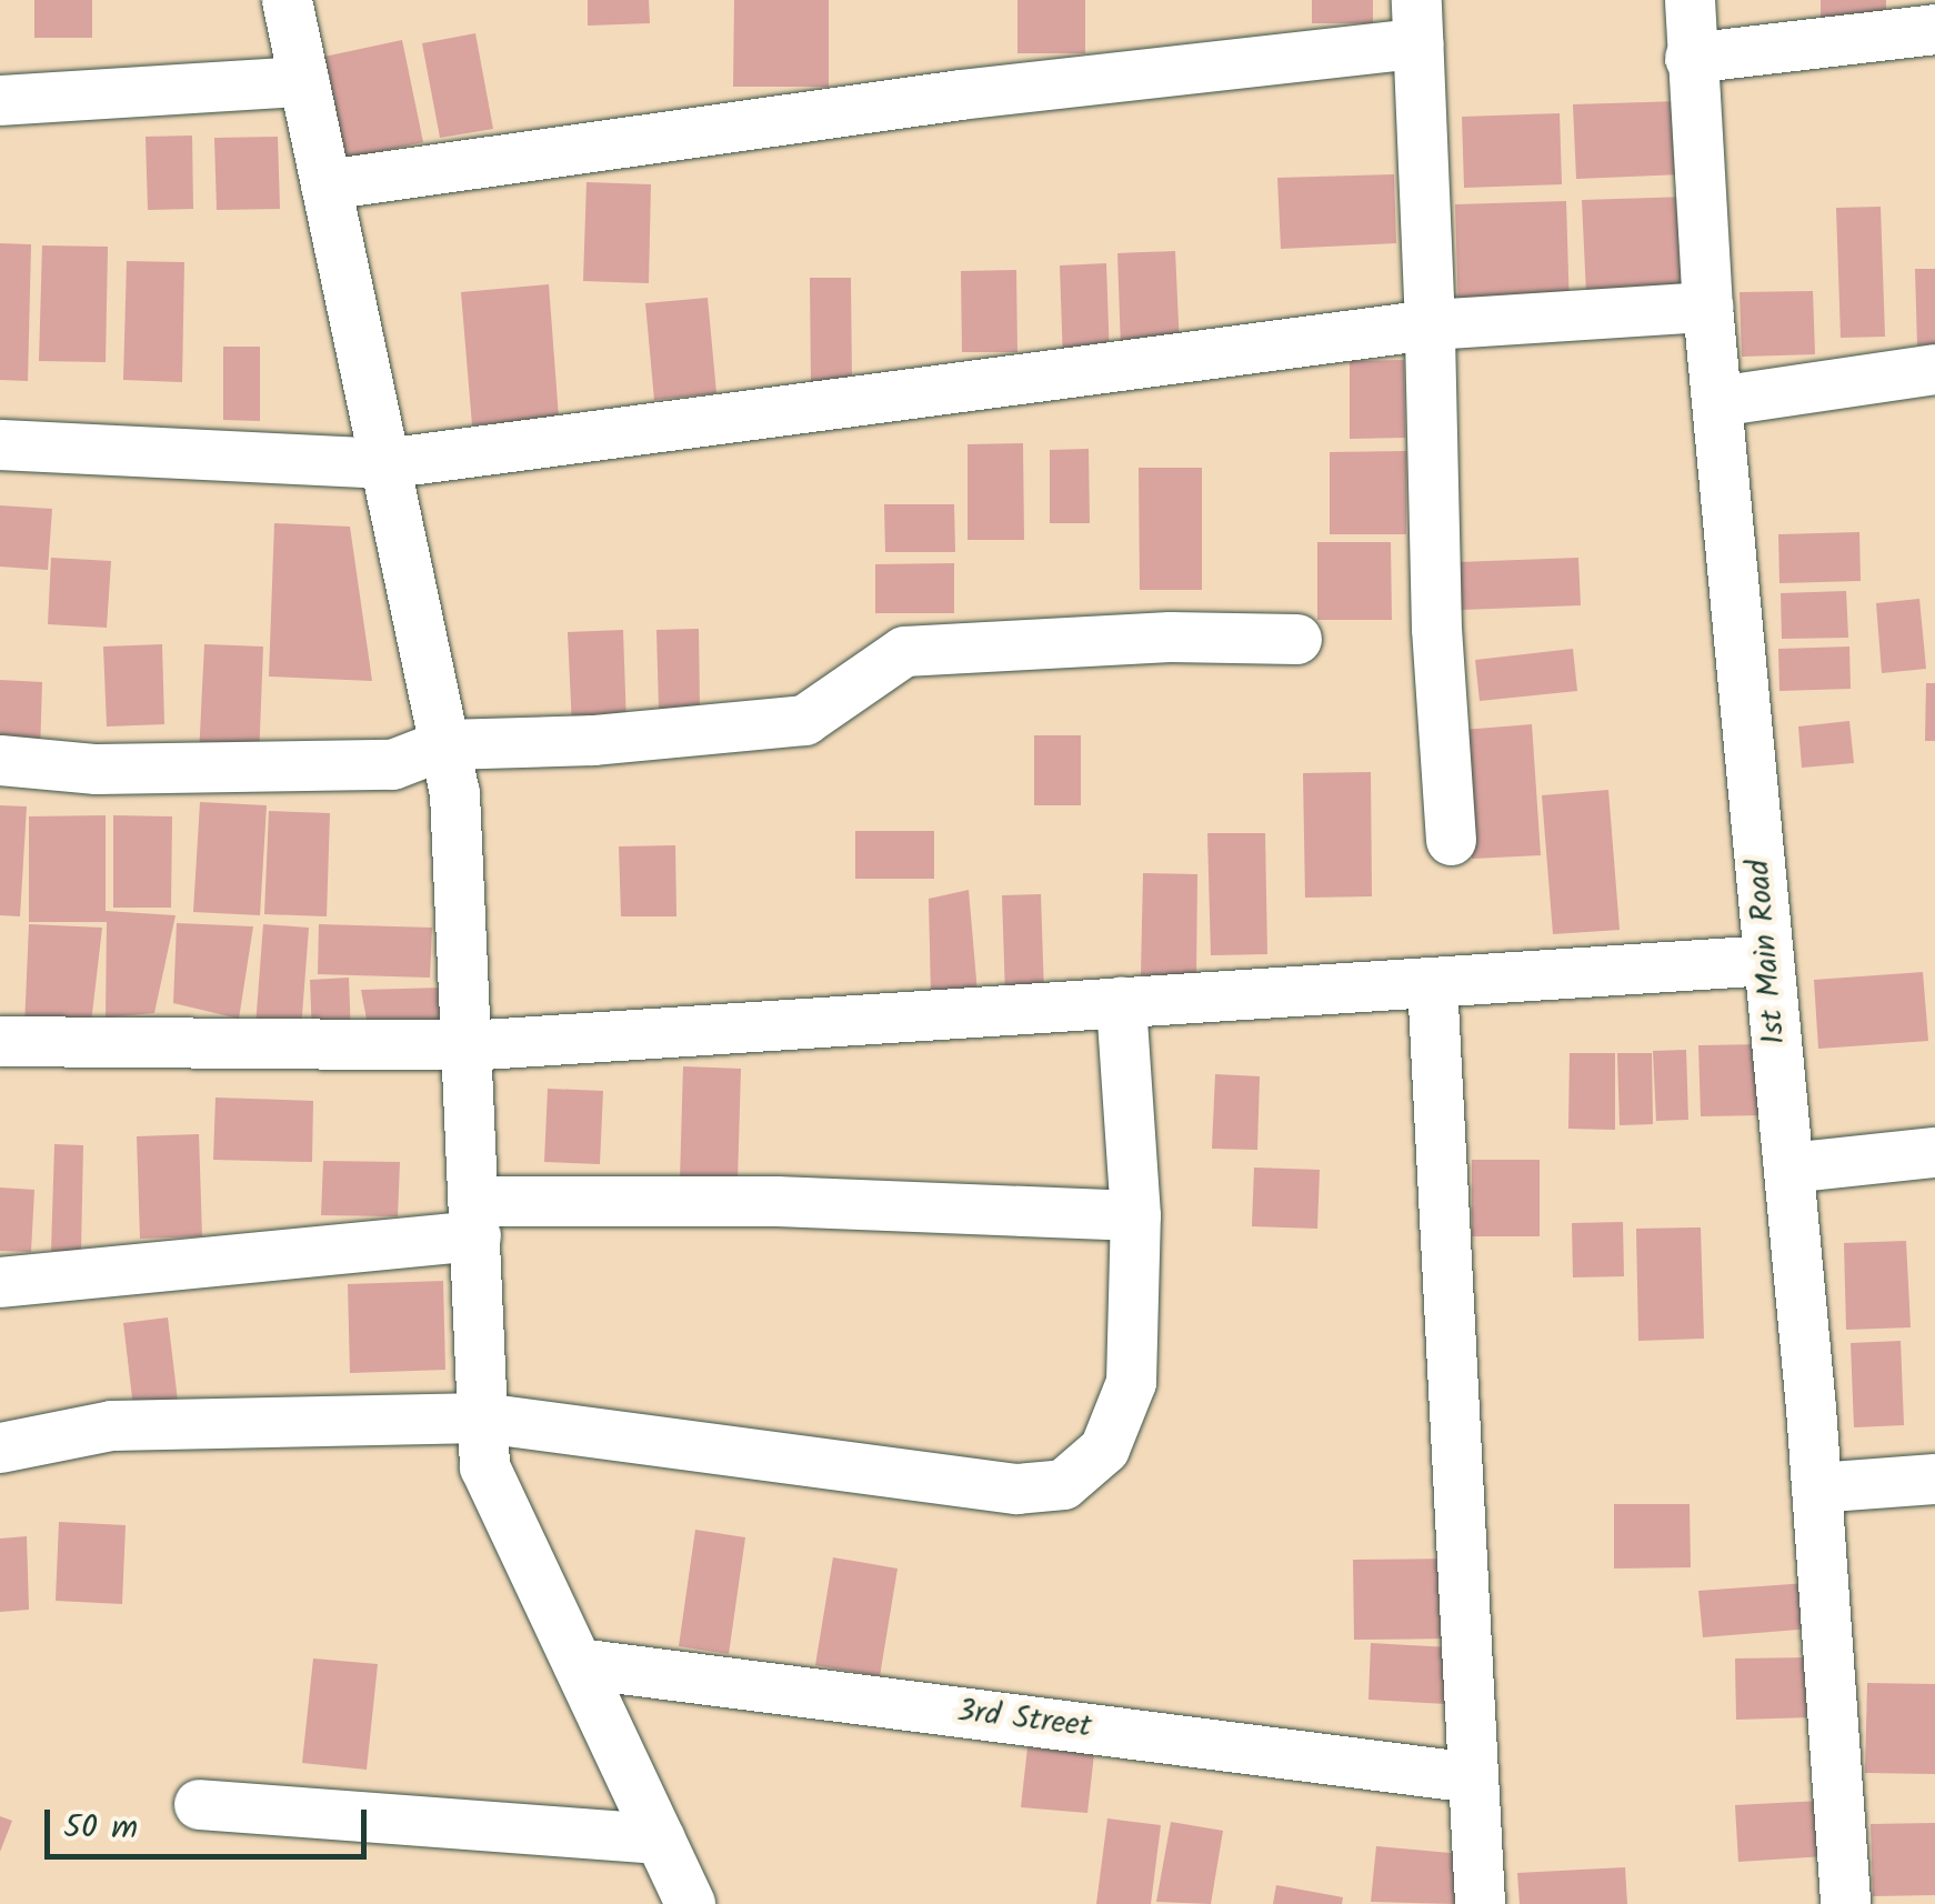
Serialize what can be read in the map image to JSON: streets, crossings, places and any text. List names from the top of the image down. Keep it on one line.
{"streets":{"street":["1st Main Road","3rd Street"]},"scale_bar":"50 m"}
